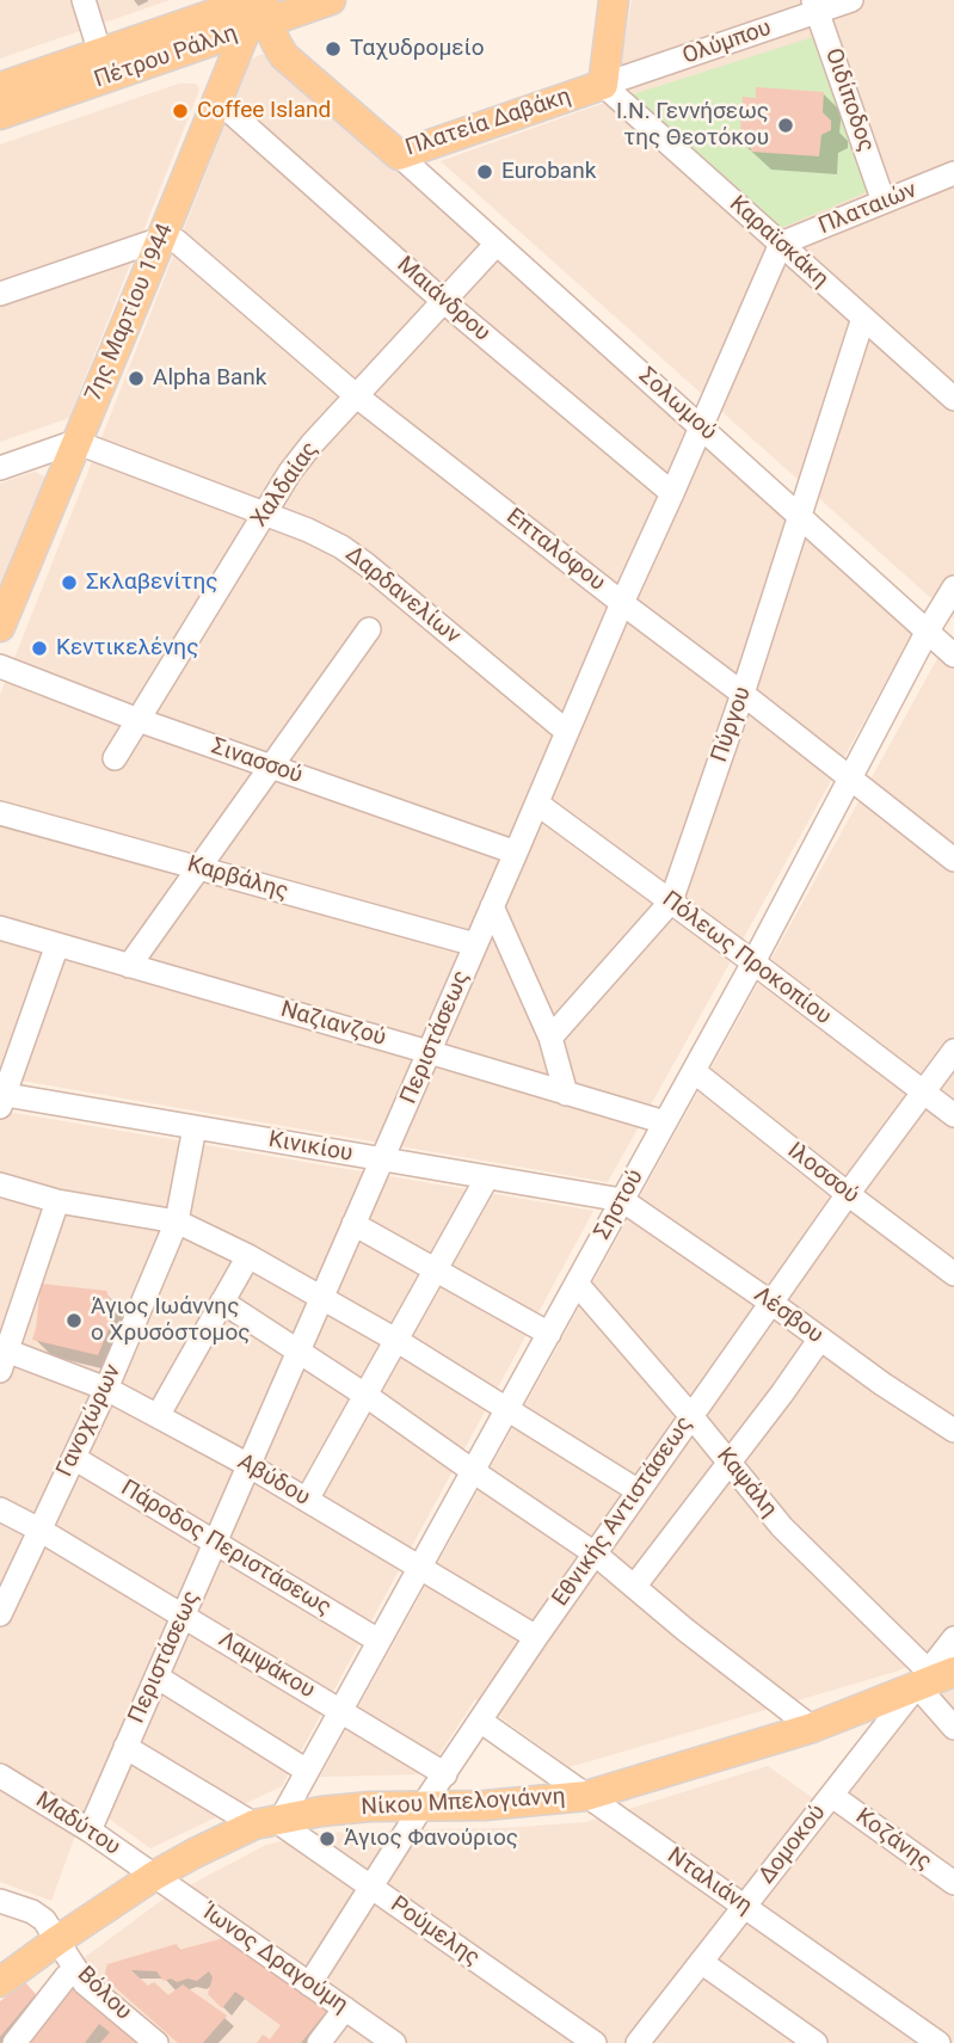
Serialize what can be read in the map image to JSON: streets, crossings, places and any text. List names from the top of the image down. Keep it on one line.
{"streets":{"main road":["Πέτρου Ράλλη","Πλατεία Δαβάκη","7ης Μαρτίου 1944","Νίκου Μπελογιάννη"],"street":["Ολύμπου","Οιδίποδος","Πλαταιών","Καραϊσκάκη","Μαιάνδρου","Σολωμού","Χαλδαίας","Επταλόφου","Δαρδανελίων","Πύργου","Σινασσού","Καρβάλης","Πόλεως Προκοπίου","Ναζιανζού","Περιστάσεως","Κινικίου","Ιλοσσού","Σηστού","Λέσβου","Γανοχώρων","Αβύδου","Καψάλη","Εθνικής Αντιστάσεως","Πάροδος Περιστάσεως","Λαμψάκου","Μαδύτου","Κοζάνης","Δομοκού","Νταλιάνη","Ρούμελης","Ίωνος Δραγούμη","Βόλου"]},"crossings":[["Ολύμπου","Οιδίποδος"],["Ολύμπου","Πλατεία Δαβάκη"],["Ολύμπου","Καραϊσκάκη"],["Πέτρου Ράλλη","Πλατεία Δαβάκη"],["Πέτρου Ράλλη","7ης Μαρτίου 1944"],["Οιδίποδος","Πλαταιών"],["Πλατεία Δαβάκη","Καραϊσκάκη"],["Πλατεία Δαβάκη","7ης Μαρτίου 1944"],["Πλατεία Δαβάκη","Σολωμού"],["Πλαταιών","Καραϊσκάκη"],["Πλαταιών","Περιστάσεως"],["Καραϊσκάκη","Πύργου"],["Καραϊσκάκη","Περιστάσεως"],["Μαιάνδρου","7ης Μαρτίου 1944"],["Μαιάνδρου","Χαλδαίας"],["Μαιάνδρου","Περιστάσεως"],["7ης Μαρτίου 1944","Επταλόφου"],["7ης Μαρτίου 1944","Δαρδανελίων"],["Σολωμού","Χαλδαίας"],["Σολωμού","Πύργου"],["Σολωμού","Περιστάσεως"],["Σολωμού","Σηστού"],["Χαλδαίας","Επταλόφου"],["Χαλδαίας","Δαρδανελίων"],["Χαλδαίας","Σινασσού"],["Επταλόφου","Πύργου"],["Επταλόφου","Περιστάσεως"],["Επταλόφου","Σηστού"],["Δαρδανελίων","Περιστάσεως"],["Πύργου","Πόλεως Προκοπίου"],["Σινασσού","Περιστάσεως"],["Καρβάλης","Περιστάσεως"],["Πόλεως Προκοπίου","Περιστάσεως"],["Πόλεως Προκοπίου","Σηστού"],["Πόλεως Προκοπίου","Εθνικής Αντιστάσεως"],["Ναζιανζού","Περιστάσεως"],["Ναζιανζού","Σηστού"],["Περιστάσεως","Κινικίου"],["Περιστάσεως","Αβύδου"],["Περιστάσεως","Πάροδος Περιστάσεως"],["Περιστάσεως","Λαμψάκου"],["Περιστάσεως","Μαδύτου"],["Περιστάσεως","Ρούμελης"],["Κινικίου","Σηστού"],["Κινικίου","Λέσβου"],["Κινικίου","Γανοχώρων"],["Ιλοσσού","Σηστού"],["Ιλοσσού","Εθνικής Αντιστάσεως"],["Σηστού","Λέσβου"],["Σηστού","Αβύδου"],["Σηστού","Καψάλη"],["Σηστού","Πάροδος Περιστάσεως"],["Σηστού","Λαμψάκου"],["Σηστού","Νίκου Μπελογιάννη"],["Σηστού","Ρούμελης"],["Λέσβου","Εθνικής Αντιστάσεως"],["Γανοχώρων","Αβύδου"],["Γανοχώρων","Πάροδος Περιστάσεως"],["Γανοχώρων","Λαμψάκου"],["Αβύδου","Εθνικής Αντιστάσεως"],["Καψάλη","Εθνικής Αντιστάσεως"],["Καψάλη","Νίκου Μπελογιάννη"],["Καψάλη","Δομοκού"],["Εθνικής Αντιστάσεως","Λαμψάκου"],["Εθνικής Αντιστάσεως","Νίκου Μπελογιάννη"],["Εθνικής Αντιστάσεως","Νταλιάνη"],["Εθνικής Αντιστάσεως","Ρούμελης"],["Εθνικής Αντιστάσεως","Ίωνος Δραγούμη"],["Νίκου Μπελογιάννη","Μαδύτου"],["Νίκου Μπελογιάννη","Δομοκού"],["Νίκου Μπελογιάννη","Νταλιάνη"],["Νίκου Μπελογιάννη","Ρούμελης"],["Νίκου Μπελογιάννη","Ίωνος Δραγούμη"],["Νίκου Μπελογιάννη","Βόλου"],["Μαδύτου","Ίωνος Δραγούμη"],["Κοζάνης","Δομοκού"],["Δομοκού","Νταλιάνη"]],"places":["Ταχυδρομείο","Coffee Island","Ι.Ν. Γεννήσεως της Θεοτόκου","Eurobank","Alpha Bank","Σκλαβενίτης","Κεντικελένης","Άγιος Ιωάννης ο Χρυσόστομος","Άγιος Φανούριος"]}
